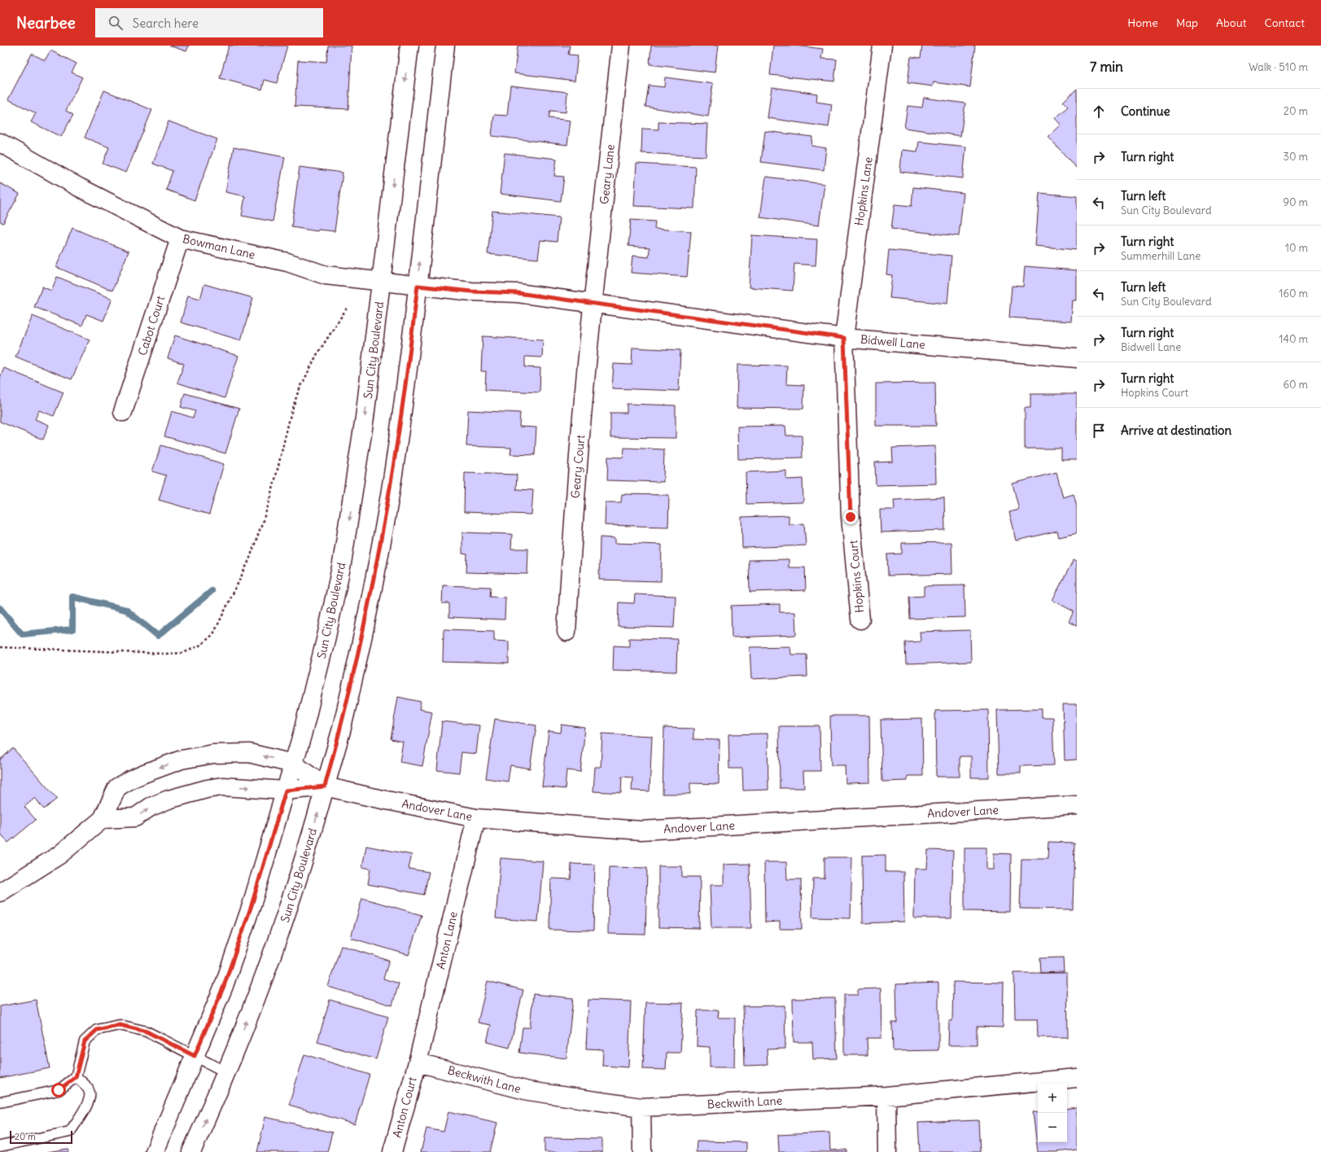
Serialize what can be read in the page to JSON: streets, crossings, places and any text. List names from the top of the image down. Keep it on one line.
{"streets":{"street":["Geary Lane","Hopkins Lane","Bowman Lane","Cabot Court","Bidwell Lane","Sun City Boulevard","Geary Court","Hopkins Court","Andover Lane","Anton Lane","Beckwith Lane","Anton Court"]},"crossings":[["Geary Lane","Bidwell Lane"],["Geary Lane","Geary Court"],["Hopkins Lane","Bidwell Lane"],["Hopkins Lane","Hopkins Court"],["Bowman Lane","Cabot Court"],["Bowman Lane","Bidwell Lane"],["Bowman Lane","Sun City Boulevard"],["Bidwell Lane","Sun City Boulevard"],["Bidwell Lane","Geary Court"],["Bidwell Lane","Hopkins Court"],["Sun City Boulevard","Andover Lane"],["Andover Lane","Anton Lane"],["Anton Lane","Beckwith Lane"],["Anton Lane","Anton Court"],["Beckwith Lane","Anton Court"]],"scale_bar":"20 m","page":{"header":"Nearbee","search":"Search here","nav":["Home","Map","About","Contact"],"heading":["7 min","Walk · 510 m"],"list":[["Continue","20 m"],["Turn right","30 m"],["Turn left","Sun City Boulevard","90 m"],["Turn right","Summerhill Lane","10 m"],["Turn left","Sun City Boulevard","160 m"],["Turn right","Bidwell Lane","140 m"],["Turn right","Hopkins Court","60 m"],"Arrive at destination"],"map_buttons":["+","−"],"scale":"20 m"}}
